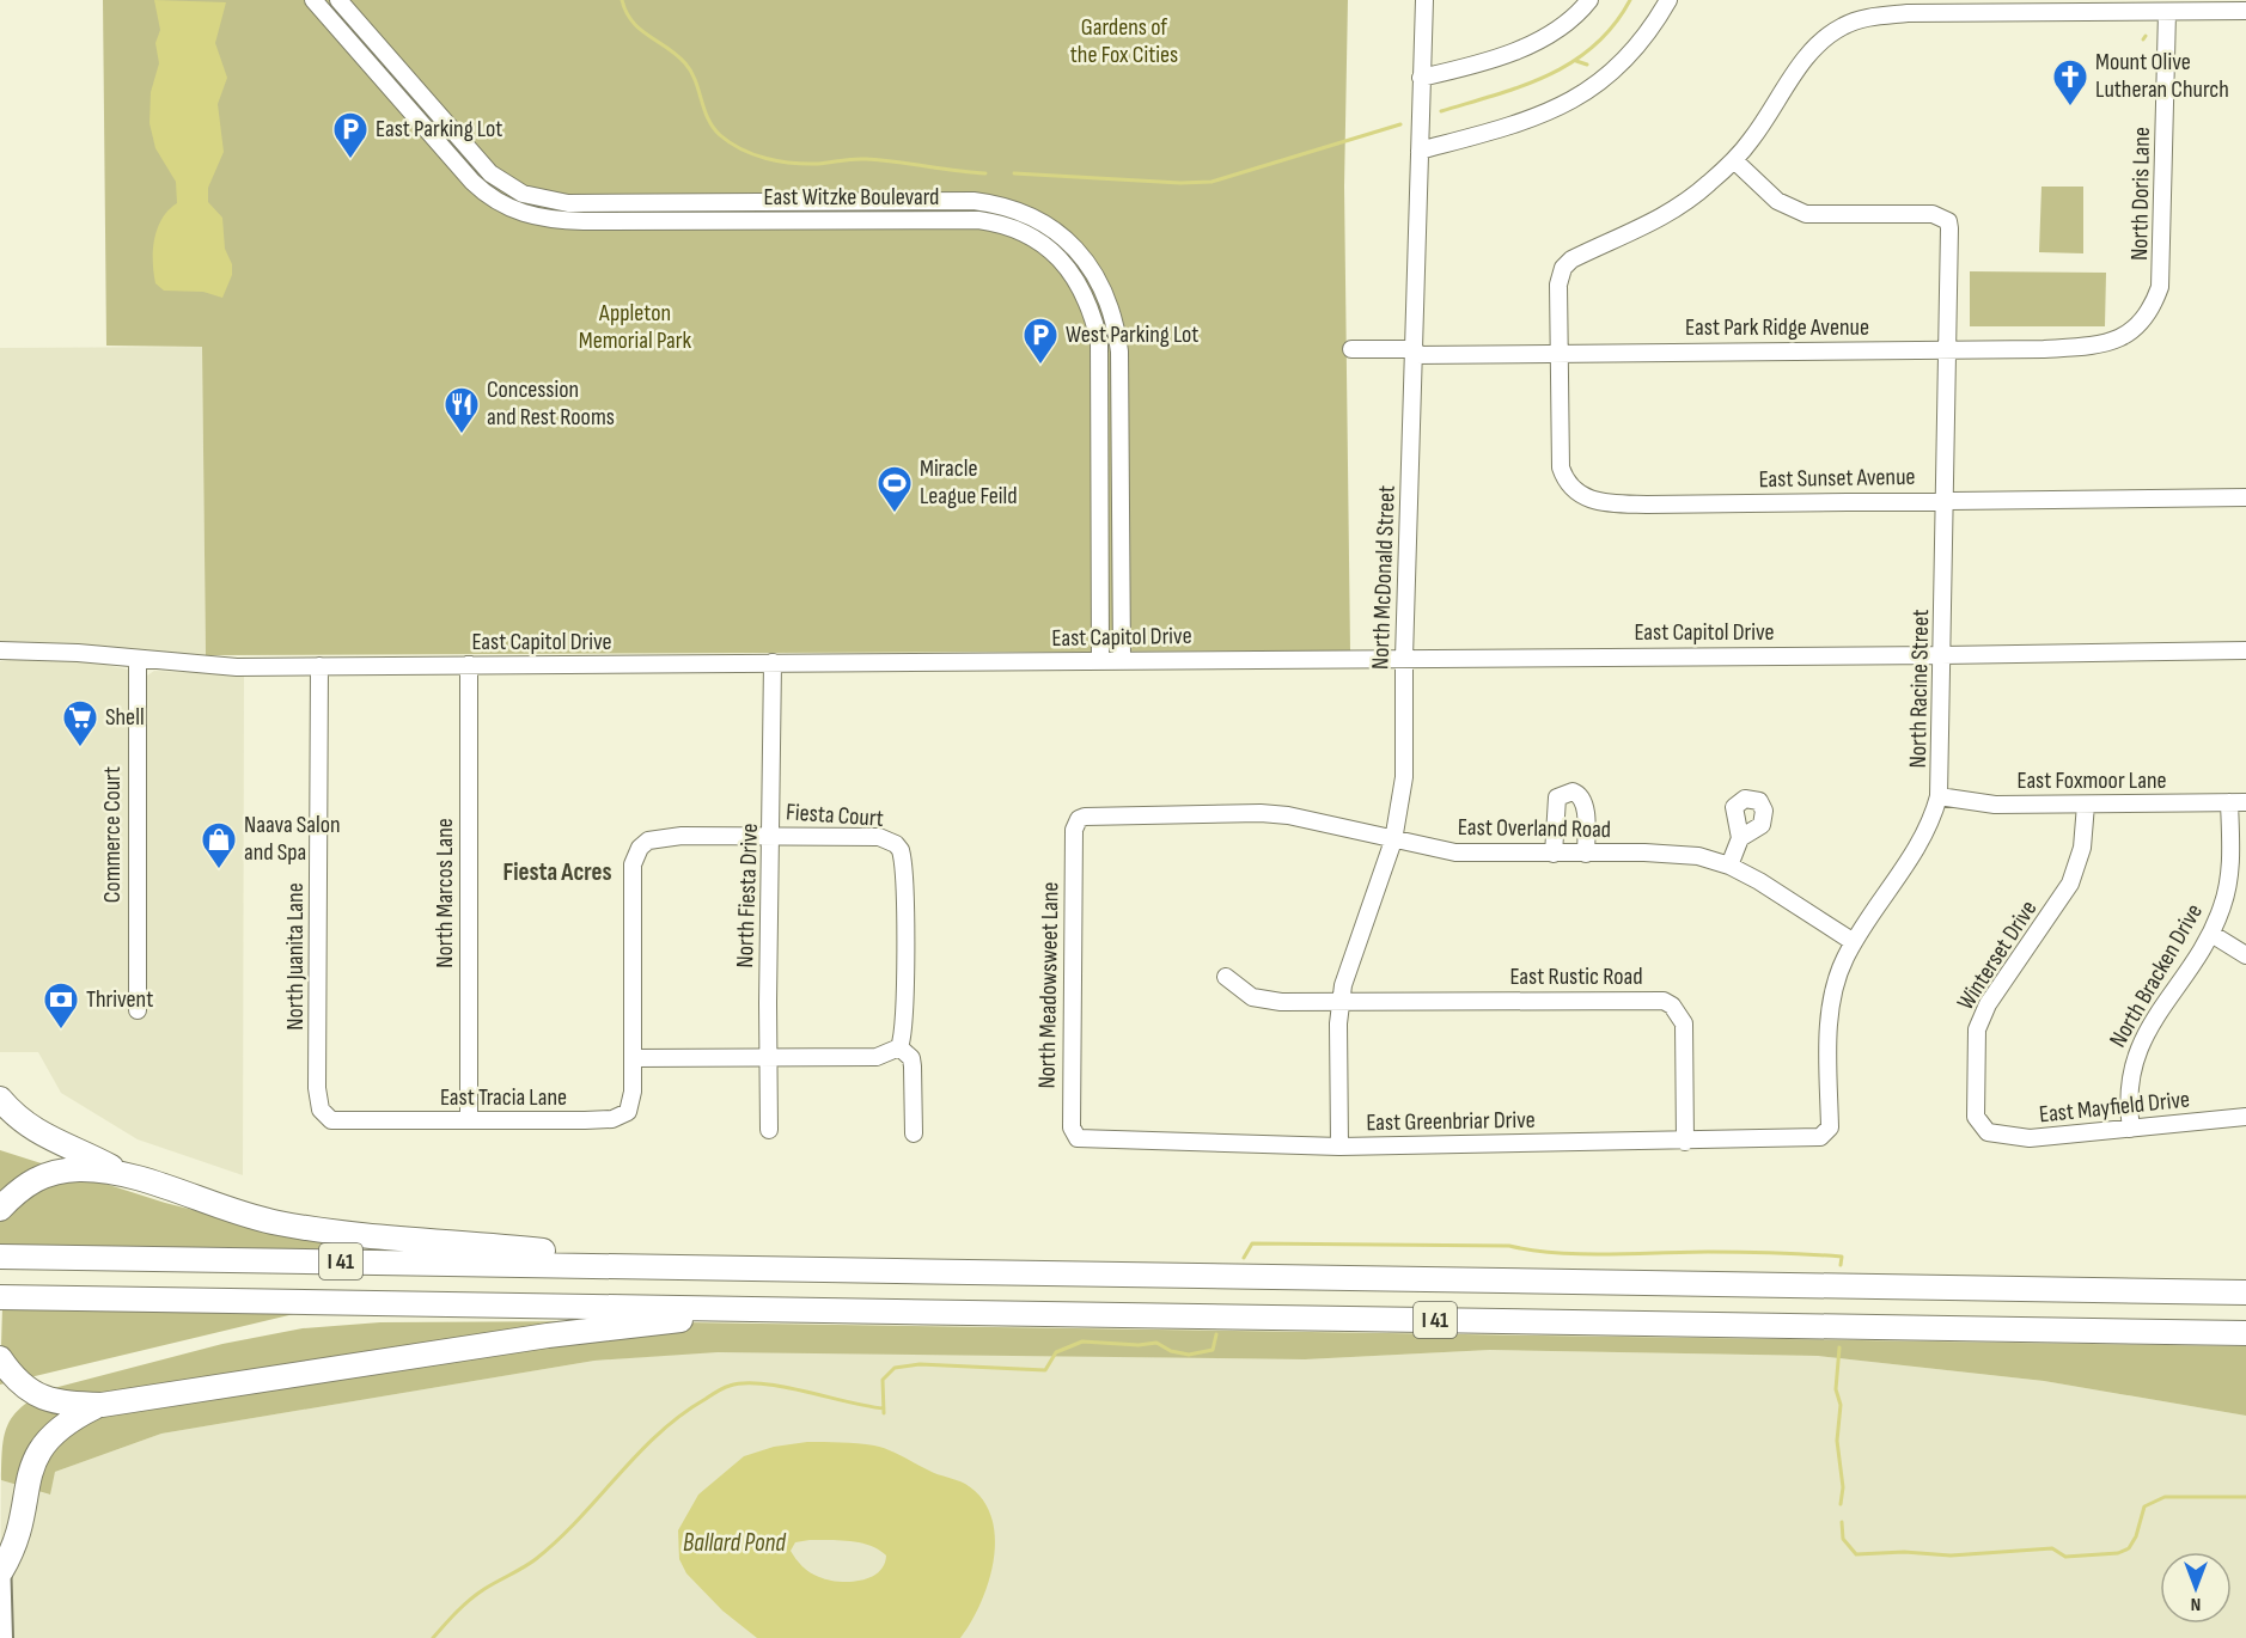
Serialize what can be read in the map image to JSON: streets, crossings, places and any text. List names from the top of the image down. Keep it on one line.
{"streets":{"highway":["I 41"],"street":["North Doris Lane","East Witzke Boulevard","East Park Ridge Avenue","East Sunset Avenue","North McDonald Street","East Capitol Drive","North Racine Street","East Foxmoor Lane","Fiesta Court","East Overland Road","Commerce Court","North Marcos Lane","North Fiesta Drive","Winterset Drive","North Juanita Lane","North Bracken Drive","East Rustic Road","North Meadowsweet Lane","East Tracia Lane","East Mayfield Drive","East Greenbriar Drive"]},"crossings":[["North Doris Lane","East Park Ridge Avenue"],["East Witzke Boulevard","East Capitol Drive"],["East Park Ridge Avenue","East Sunset Avenue"],["East Park Ridge Avenue","North McDonald Street"],["East Park Ridge Avenue","North Racine Street"],["East Sunset Avenue","North Racine Street"],["North McDonald Street","East Capitol Drive"],["North McDonald Street","East Overland Road"],["North McDonald Street","East Rustic Road"],["North McDonald Street","East Greenbriar Drive"],["East Capitol Drive","North Racine Street"],["East Capitol Drive","Commerce Court"],["East Capitol Drive","North Marcos Lane"],["East Capitol Drive","North Fiesta Drive"],["East Capitol Drive","North Juanita Lane"],["North Racine Street","East Foxmoor Lane"],["North Racine Street","East Overland Road"],["North Racine Street","East Greenbriar Drive"],["East Foxmoor Lane","Winterset Drive"],["East Foxmoor Lane","North Bracken Drive"],["Fiesta Court","North Fiesta Drive"],["Fiesta Court","East Tracia Lane"],["East Overland Road","North Meadowsweet Lane"],["North Marcos Lane","East Tracia Lane"],["Winterset Drive","East Mayfield Drive"],["North Juanita Lane","East Tracia Lane"],["North Bracken Drive","East Mayfield Drive"],["East Rustic Road","East Greenbriar Drive"],["North Meadowsweet Lane","East Greenbriar Drive"]],"districts":["Fiesta Acres"],"water":["Ballard Pond"],"parks":["Gardens of the Fox Cities","Appleton Memorial Park"],"places":{"church":["Mount Olive Lutheran Church"],"parking":["East Parking Lot","West Parking Lot"],"restaurant":["Concession and Rest Rooms"],"sports":["Miracle League Feild"],"supermarket":["Shell"],"shop":["Naava Salon and Spa"],"bank":["Thrivent"]},"north":"bottom"}
